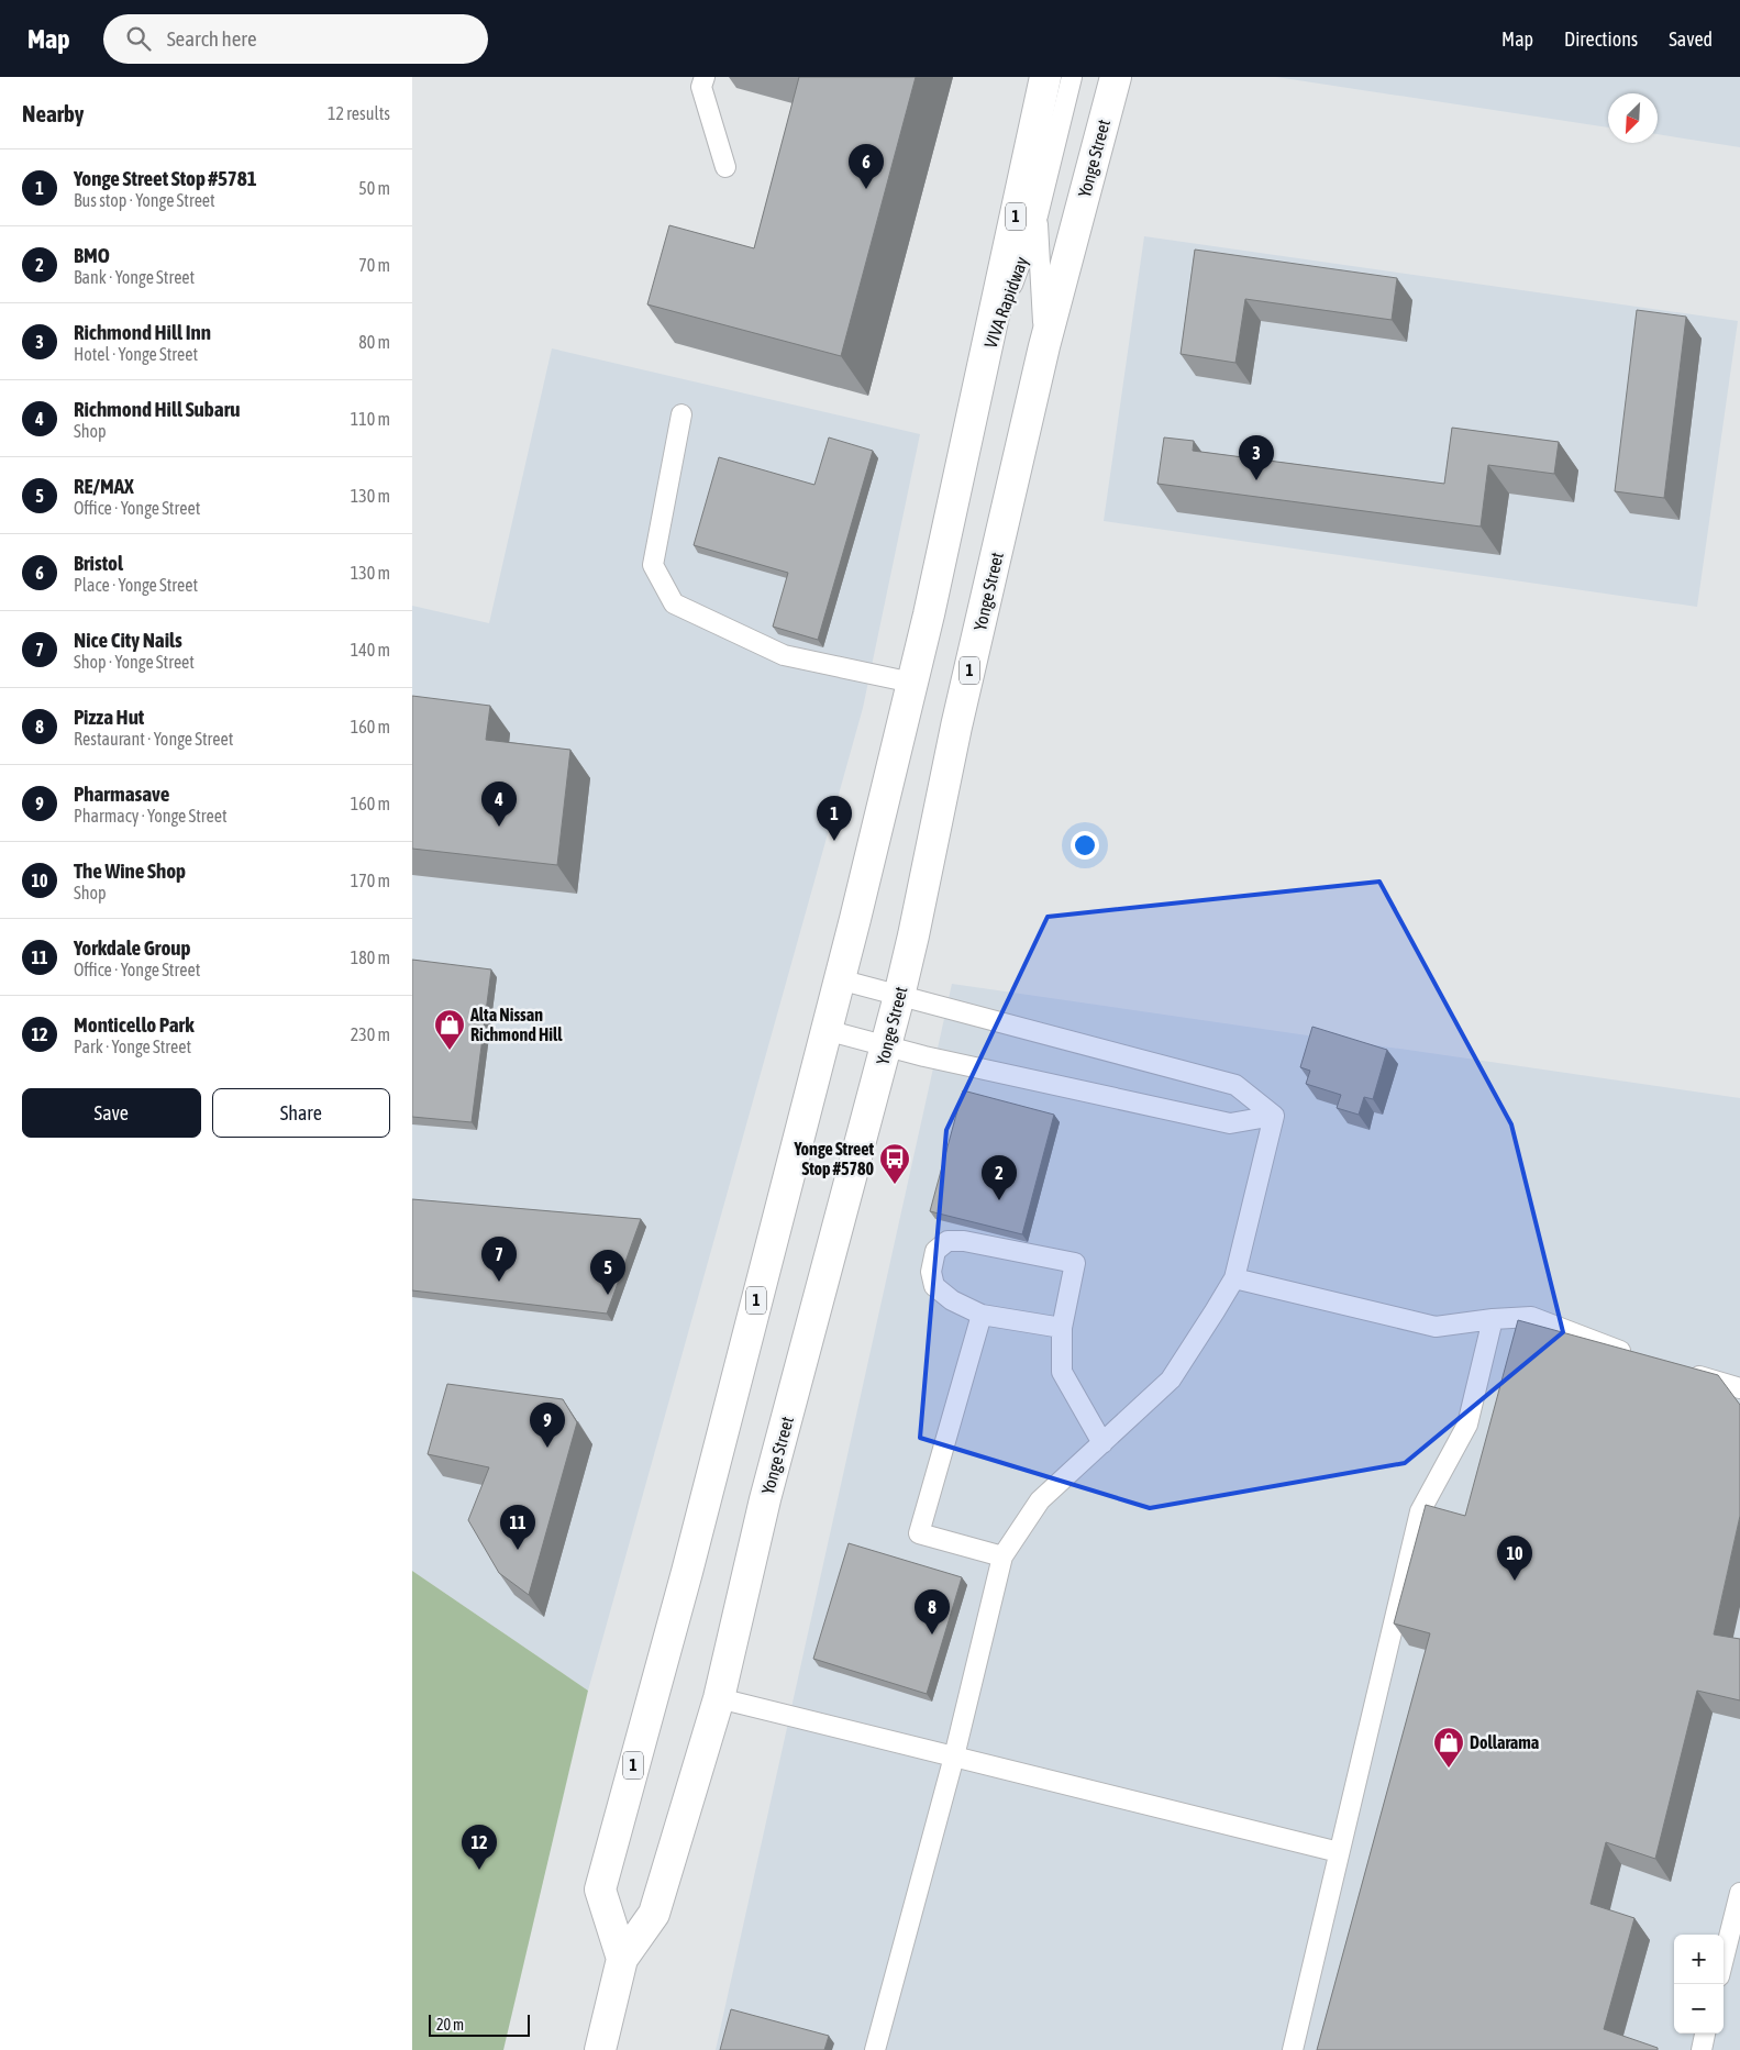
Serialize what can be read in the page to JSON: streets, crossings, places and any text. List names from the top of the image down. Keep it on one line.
{"streets":{"main road":["Yonge Street","1"],"lane":["VIVA Rapidway"]},"crossings":[["Yonge Street","1"],["Yonge Street","VIVA Rapidway"],["1","VIVA Rapidway"]],"places":{"shop":["Alta Nissan Richmond Hill","Dollarama"],"bus stop":["Yonge Street Stop #5780"]},"scale_bar":"20 m","north":"bottom left","page":{"header":"Map","search":"Search here","nav":["Map","Directions","Saved"],"heading":["Nearby","12 results"],"pins":["6","3","4","1","2","7","5","9","11","10","8","12"],"list":[{"mark":"1","name":"Yonge Street Stop #5781","note":"Bus stop · Yonge Street","value":"50 m"},{"mark":"2","name":"BMO","note":"Bank · Yonge Street","value":"70 m"},{"mark":"3","name":"Richmond Hill Inn","note":"Hotel · Yonge Street","value":"80 m"},{"mark":"4","name":"Richmond Hill Subaru","note":"Shop","value":"110 m"},{"mark":"5","name":"RE/MAX","note":"Office · Yonge Street","value":"130 m"},{"mark":"6","name":"Bristol","note":"Place · Yonge Street","value":"130 m"},{"mark":"7","name":"Nice City Nails","note":"Shop · Yonge Street","value":"140 m"},{"mark":"8","name":"Pizza Hut","note":"Restaurant · Yonge Street","value":"160 m"},{"mark":"9","name":"Pharmasave","note":"Pharmacy · Yonge Street","value":"160 m"},{"mark":"10","name":"The Wine Shop","note":"Shop","value":"170 m"},{"mark":"11","name":"Yorkdale Group","note":"Office · Yonge Street","value":"180 m"},{"mark":"12","name":"Monticello Park","note":"Park · Yonge Street","value":"230 m"}],"buttons":["Save","Share"],"map_buttons":["+","−"],"scale":"20 m"}}
